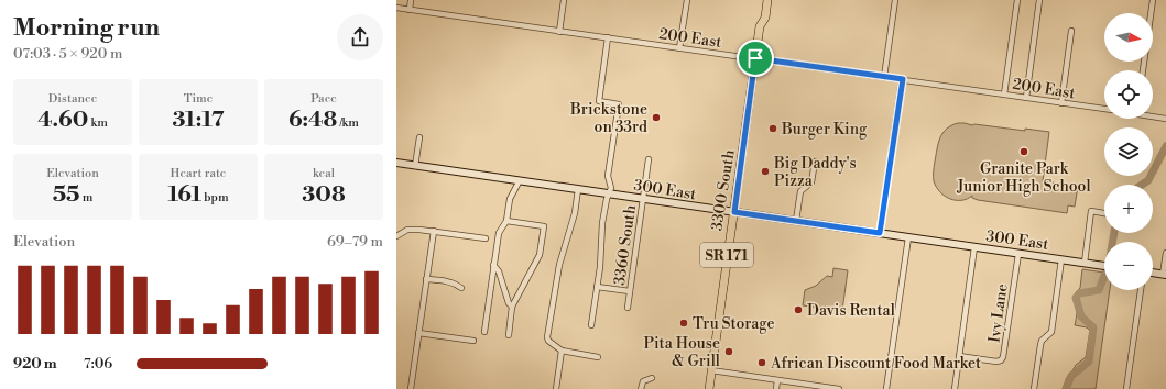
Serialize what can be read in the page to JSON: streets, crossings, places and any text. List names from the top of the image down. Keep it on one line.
{"streets":{"main road":["3300 South","SR 171"],"street":["200 East","300 East","3360 South","Ivy Lane"]},"crossings":[["200 East","3300 South"],["300 East","3300 South"],["300 East","3360 South"],["300 East","Ivy Lane"]],"places":["Brickstone on 33rd","Burger King","Granite Park Junior High School","Big Daddy's Pizza","Davis Rental","Tru Storage","Pita House & Grill","African Discount Food Market"],"north":"right","page":{"heading":["Morning run","07:03 · 5 × 920 m"],"map_buttons":["+","−"],"stats":[["Distance","4.60 km"],["Time","31:17"],["Pace","6:48 /km"],["Elevation","55 m"],["Heart rate","161 bpm"],["kcal","308"]],"chart":["Elevation","69–79 m"],"list":[{"name":"920 m","note":"7:06"}]}}
